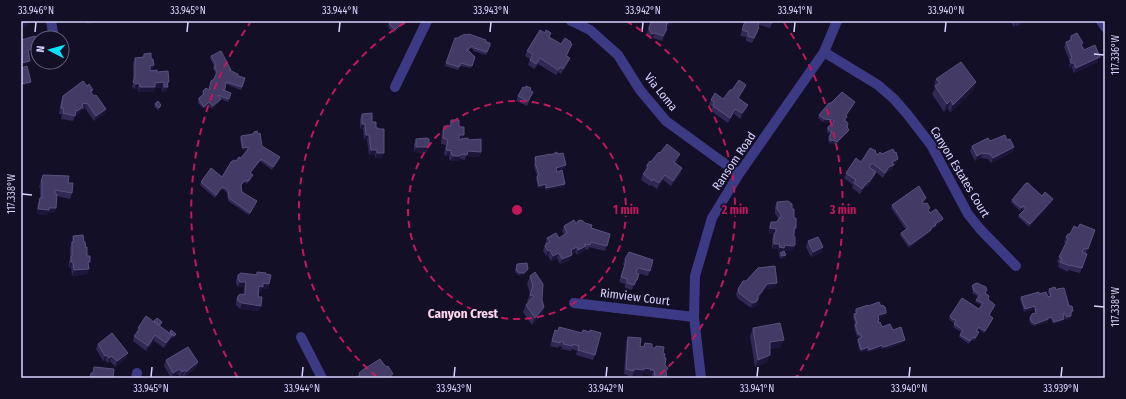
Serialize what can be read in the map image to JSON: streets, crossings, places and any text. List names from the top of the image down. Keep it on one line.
{"streets":{"street":["Via Loma","Ransom Road","Canyon Estates Court","Rimview Court"]},"crossings":[["Via Loma","Ransom Road"],["Ransom Road","Canyon Estates Court"],["Ransom Road","Rimview Court"]],"districts":["Canyon Crest"],"north":"left","coordinates":["33.946°N","33.945°N","33.944°N","33.943°N","33.942°N","33.941°N","33.940°N","117.336°W","117.338°W","33.939°N"],"rings":["1 min","2 min","3 min"]}
